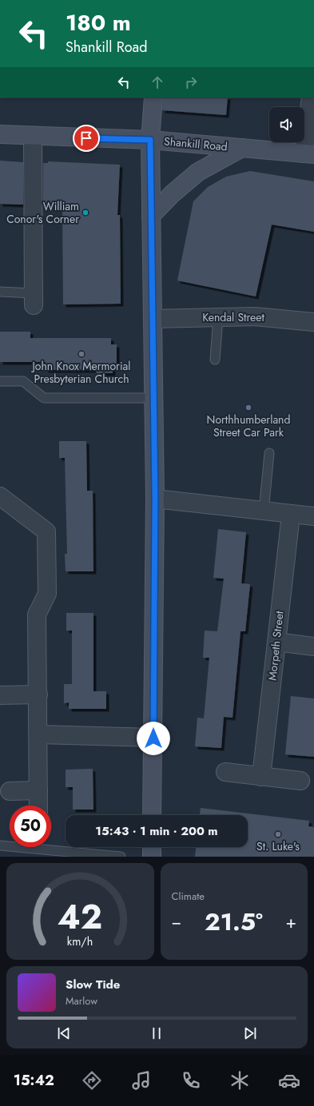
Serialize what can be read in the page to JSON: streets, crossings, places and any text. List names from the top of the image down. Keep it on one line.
{"streets":{"main road":["Shankill Road"],"street":["Kendal Street","Morpeth Street"]},"places":["William Conor's Corner","John Knox Mermorial Presbyterian Church","Northhumberland Street Car Park","St. Luke's"],"page":{"turn":["180 m","Shankill Road"],"limit":"50","trip":"15:43 · 1 min · 200 m","tile":"Climate","heat":["−","21.5°","+"],"song":["Slow Tide","Marlow"],"tabs":"15:42","gauge":["42","km/h"]}}
